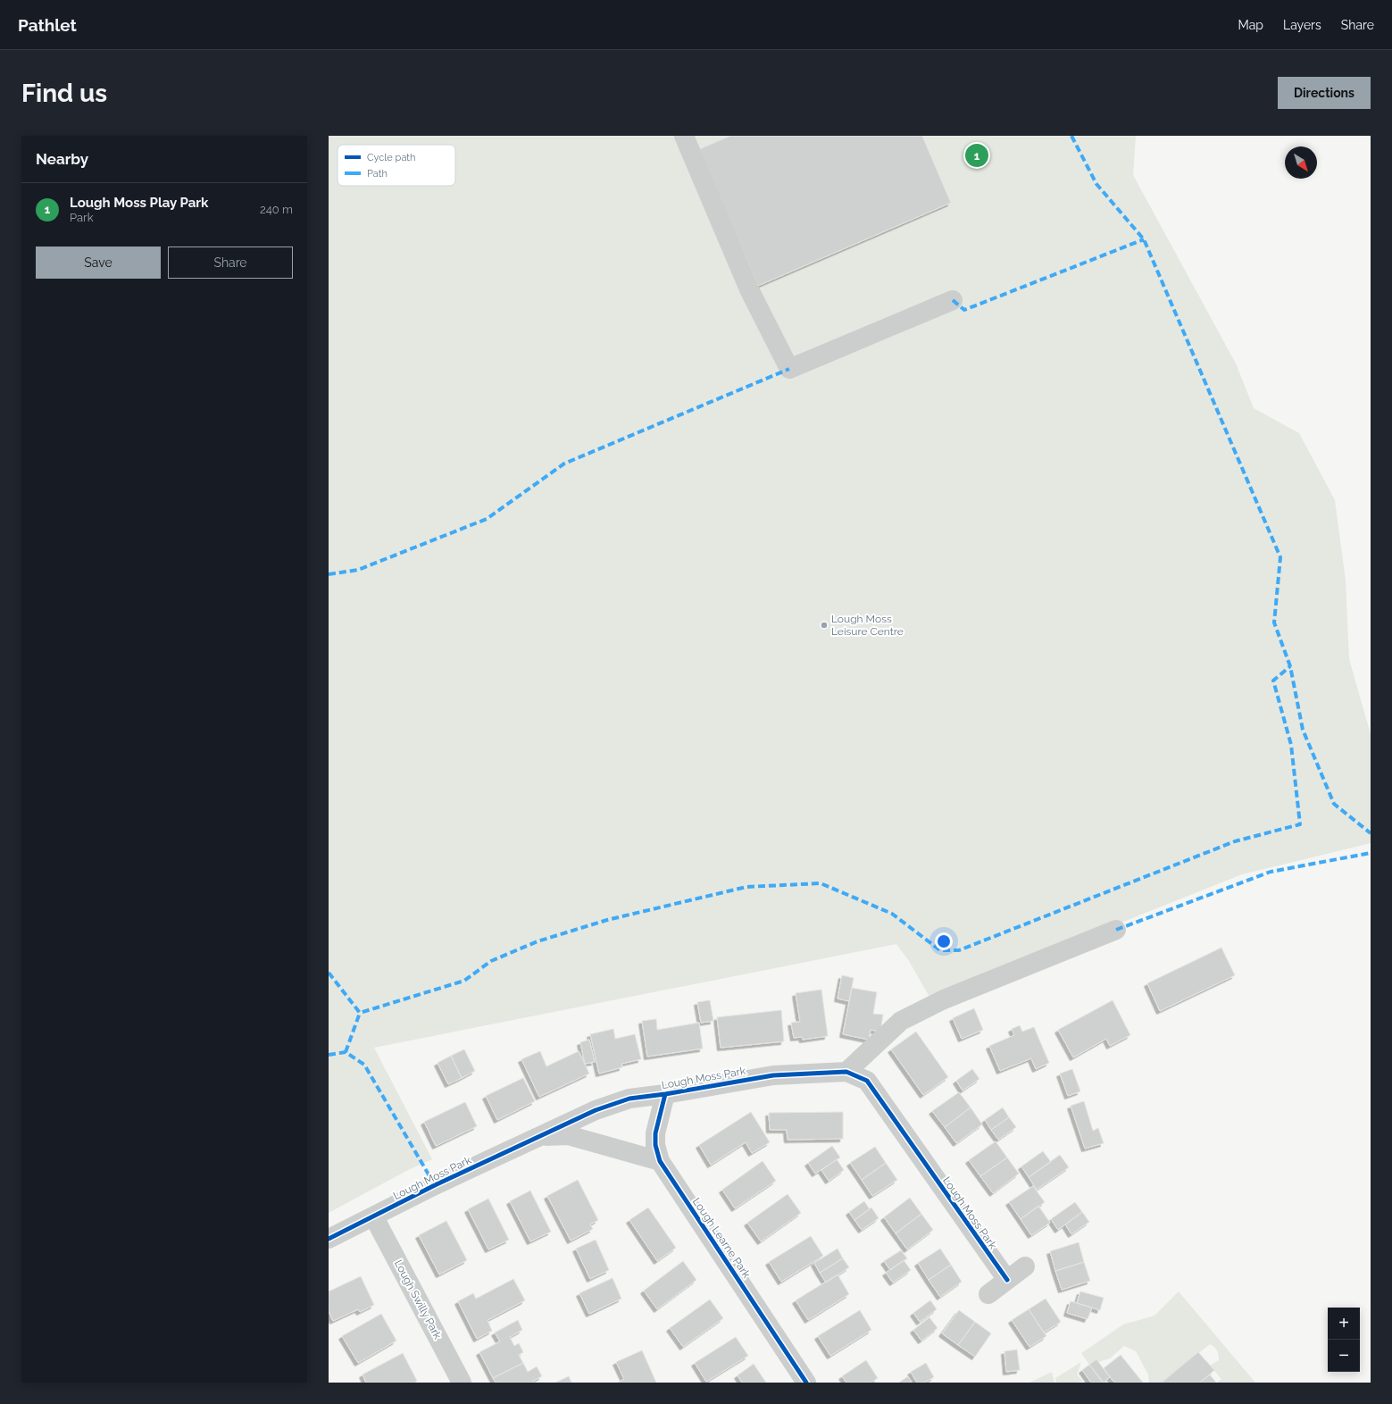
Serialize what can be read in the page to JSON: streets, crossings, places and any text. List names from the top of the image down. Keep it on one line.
{"streets":{"street":["Lough Moss Park","Lough Learne Park","Lough Swilly Park"]},"crossings":[["Lough Moss Park","Lough Learne Park"],["Lough Moss Park","Lough Swilly Park"]],"places":["Lough Moss Leisure Centre"],"legend":["Cycle path","Path"],"north":"bottom right","page":{"header":"Pathlet","nav":["Map","Layers","Share"],"buttons":["Directions",["Save","Share"]],"title":"Find us","heading":"Nearby","pins":"1","list":[{"mark":"1","name":"Lough Moss Play Park","note":"Park","value":"240 m"}],"map_buttons":["+","−"]}}
